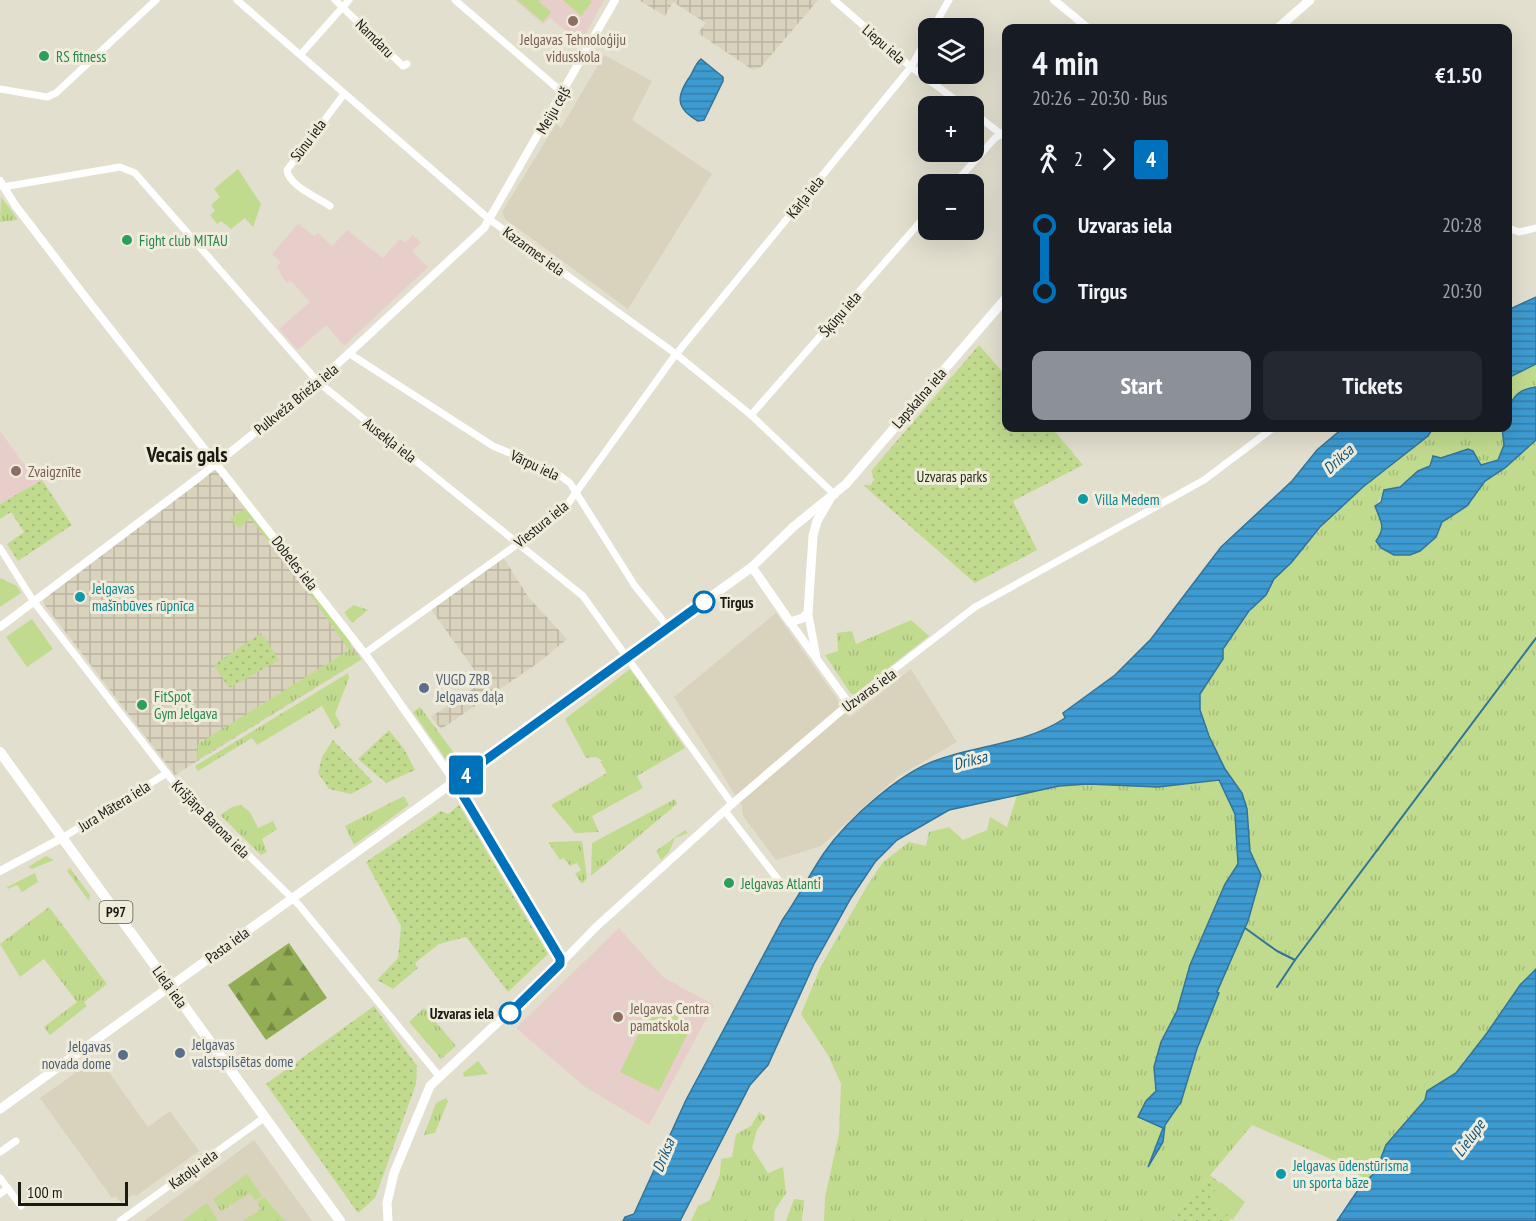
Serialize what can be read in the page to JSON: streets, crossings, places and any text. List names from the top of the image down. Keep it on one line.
{"streets":{"main road":["Lapskalna iela","Dobeles iela","Uzvaras iela","P97","Pasta iela","Lielā iela"],"street":["Namdaru","Liepu iela","Meiju ceļš","Sūnu iela","Kārļa iela","Kazarmes iela","Šķūņu iela","Pulkveža Brieža iela","Ausekļa iela","Vārpu iela","Viestura iela","Jura Mātera iela","Krišjāņa Barona iela","Katoļu iela"]},"crossings":[["Liepu iela","Kārļa iela"],["Meiju ceļš","Kazarmes iela"],["Meiju ceļš","Pulkveža Brieža iela"],["Sūnu iela","Kazarmes iela"],["Kārļa iela","Kazarmes iela"],["Kārļa iela","Viestura iela"],["Kazarmes iela","Šķūņu iela"],["Kazarmes iela","Lapskalna iela"],["Kazarmes iela","Pulkveža Brieža iela"],["Kazarmes iela","Viestura iela"],["Lapskalna iela","Uzvaras iela"],["Lapskalna iela","Pasta iela"],["Pulkveža Brieža iela","Ausekļa iela"],["Pulkveža Brieža iela","Vārpu iela"],["Pulkveža Brieža iela","Dobeles iela"],["Pulkveža Brieža iela","Krišjāņa Barona iela"],["Ausekļa iela","Viestura iela"],["Ausekļa iela","Dobeles iela"],["Ausekļa iela","Uzvaras iela"],["Ausekļa iela","Pasta iela"],["Vārpu iela","Viestura iela"],["Vārpu iela","Pasta iela"],["Viestura iela","Dobeles iela"],["Dobeles iela","Uzvaras iela"],["Dobeles iela","Pasta iela"],["Uzvaras iela","Krišjāņa Barona iela"],["Jura Mātera iela","Krišjāņa Barona iela"],["Jura Mātera iela","Lielā iela"],["Krišjāņa Barona iela","Pasta iela"],["Pasta iela","Lielā iela"],["Lielā iela","Katoļu iela"]],"districts":["Vecais gals"],"water":["Driksa","Lielupe"],"parks":["Uzvaras parks"],"places":["Jelgavas Tehnoloģiju vidusskola","RS fitness","Fight club MITAU","Zvaigznīte","Villa Medem","Jelgavas mašīnbūves rūpnīca","Tirgus","VUGD ZRB Jelgavas daļa","FitSpot Gym Jelgava","Jelgavas Atlanti","Uzvaras iela","Jelgavas Centra pamatskola","Jelgavas valstspilsētas dome","Jelgavas novada dome","Jelgavas ūdenstūrisma un sporta bāze"],"lines":["bus line 4"],"scale_bar":"100 m","page":{"on_map":"4","map_buttons":["+","−"],"heading":["4 min","20:26 – 20:30 · Bus","€1.50"],"legs":["2","4"],"list":[{"name":"Uzvaras iela","value":"20:28"},{"name":"Tirgus","value":"20:30"}],"buttons":["Start","Tickets"],"scale":"100 m"}}
